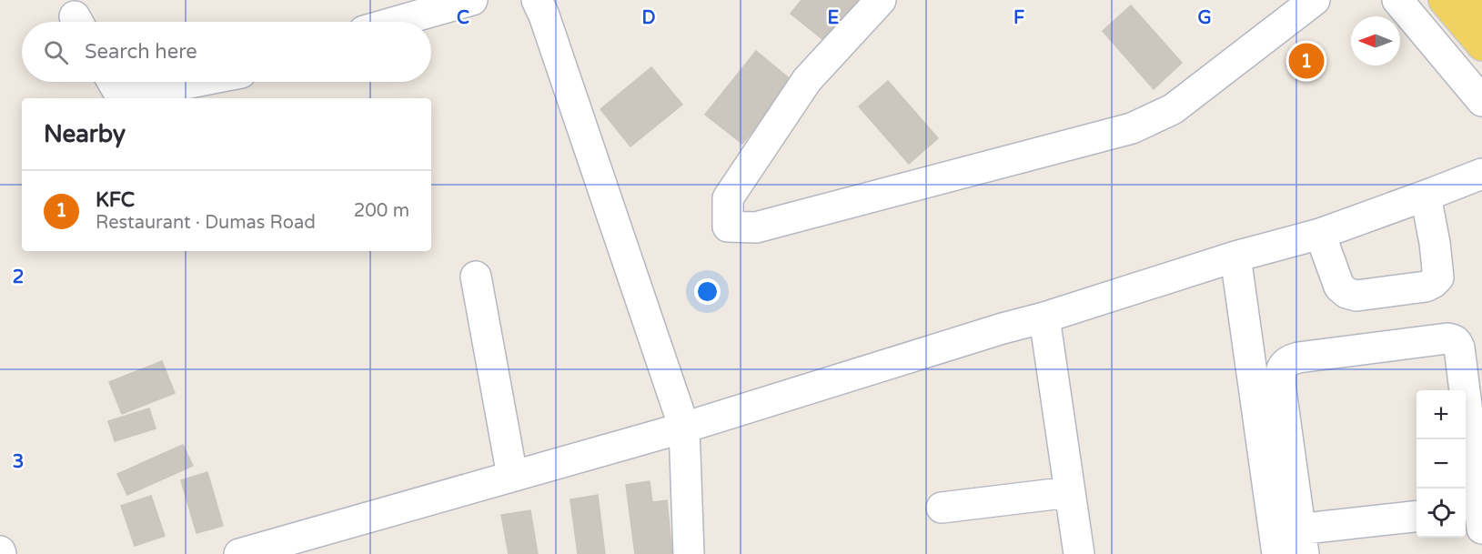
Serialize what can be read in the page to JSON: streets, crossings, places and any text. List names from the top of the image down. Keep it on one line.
{"north":"left","page":{"search":"Search here","pins":"1","heading":"Nearby","list":[{"mark":"1","name":"KFC","note":"Restaurant · Dumas Road","value":"200 m"}],"map_buttons":["+","−"]},"grid":{"columns":["C","D","E","F","G"],"rows":["2","3"]}}
